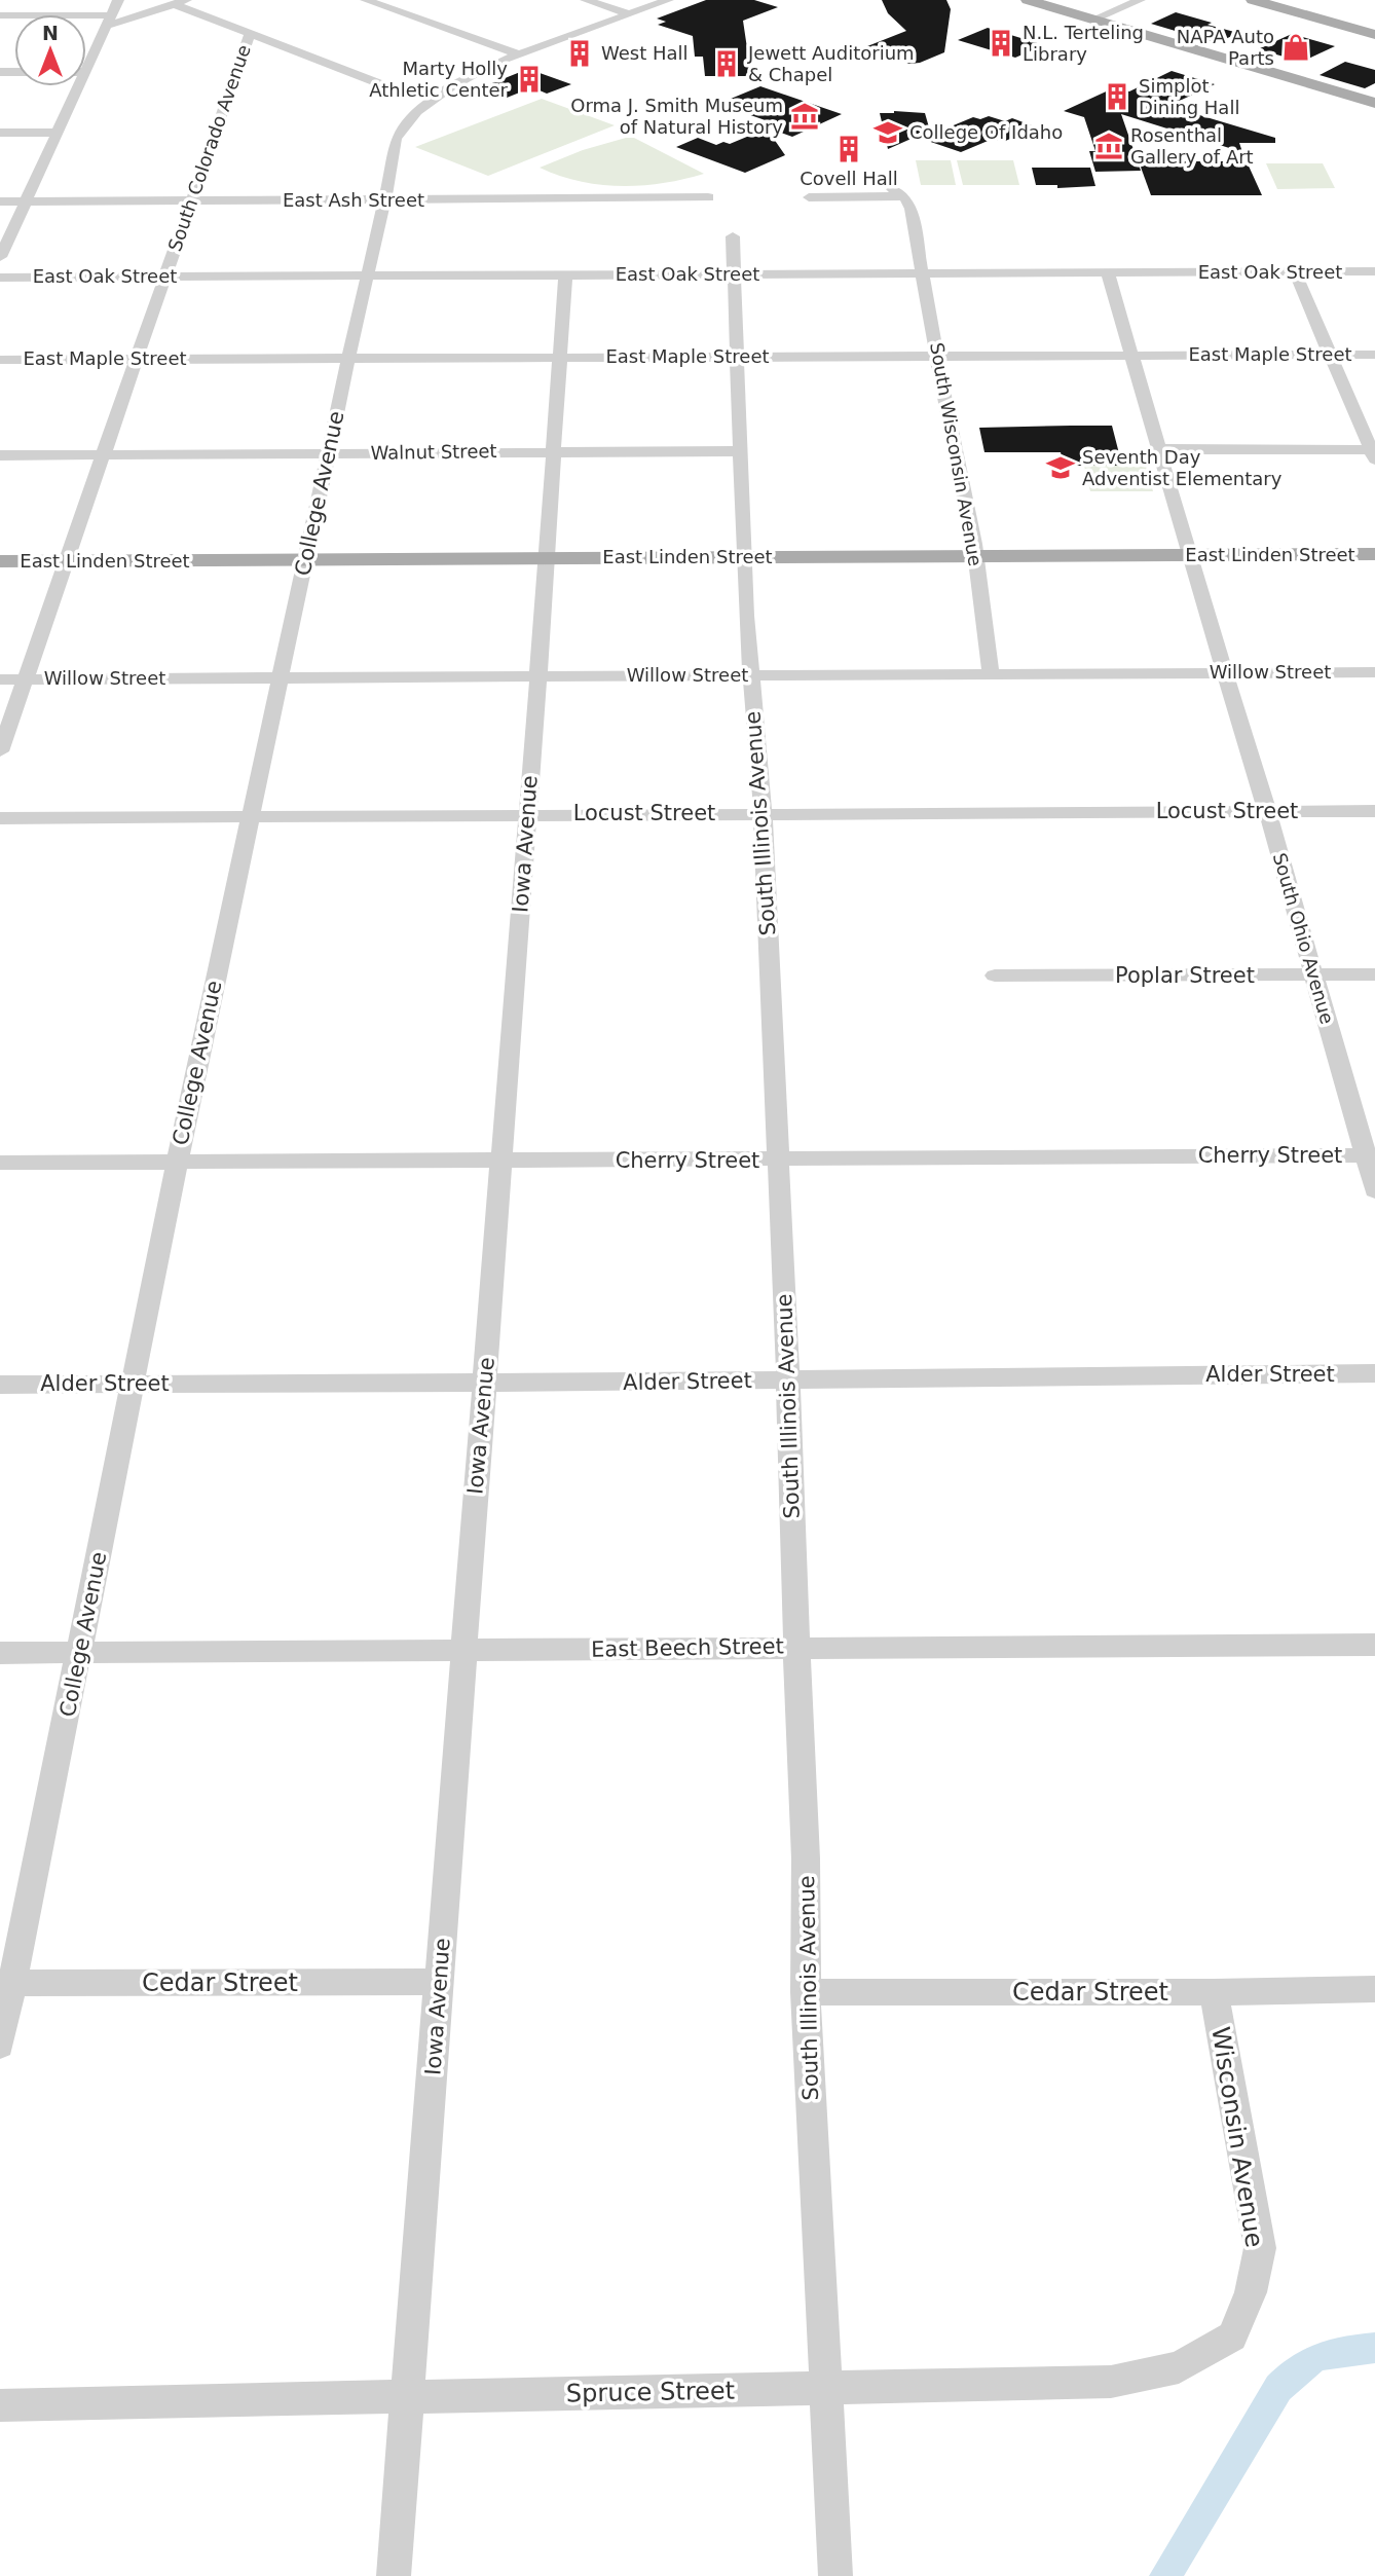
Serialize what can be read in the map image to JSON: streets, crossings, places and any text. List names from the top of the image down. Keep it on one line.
{"streets":{"main road":["East Linden Street"],"street":["South Colorado Avenue","East Ash Street","East Oak Street","East Maple Street","Walnut Street","South Wisconsin Avenue","College Avenue","Willow Street","Locust Street","South Illinois Avenue","Iowa Avenue","South Ohio Avenue","Poplar Street","Cherry Street","Alder Street","East Beech Street","Cedar Street","Wisconsin Avenue","Spruce Street"]},"crossings":[["South Colorado Avenue","East Ash Street"],["South Colorado Avenue","East Oak Street"],["South Colorado Avenue","East Maple Street"],["South Colorado Avenue","Walnut Street"],["South Colorado Avenue","East Linden Street"],["South Colorado Avenue","Willow Street"],["East Ash Street","College Avenue"],["East Oak Street","South Wisconsin Avenue"],["East Oak Street","College Avenue"],["East Oak Street","South Illinois Avenue"],["East Oak Street","Iowa Avenue"],["East Oak Street","South Ohio Avenue"],["East Maple Street","South Wisconsin Avenue"],["East Maple Street","College Avenue"],["East Maple Street","South Illinois Avenue"],["East Maple Street","Iowa Avenue"],["East Maple Street","South Ohio Avenue"],["Walnut Street","College Avenue"],["Walnut Street","South Illinois Avenue"],["Walnut Street","Iowa Avenue"],["South Wisconsin Avenue","East Linden Street"],["South Wisconsin Avenue","Willow Street"],["College Avenue","East Linden Street"],["College Avenue","Willow Street"],["College Avenue","Locust Street"],["College Avenue","Cherry Street"],["College Avenue","Alder Street"],["College Avenue","East Beech Street"],["College Avenue","Cedar Street"],["East Linden Street","South Illinois Avenue"],["East Linden Street","Iowa Avenue"],["East Linden Street","South Ohio Avenue"],["Willow Street","South Illinois Avenue"],["Willow Street","Iowa Avenue"],["Willow Street","South Ohio Avenue"],["Locust Street","South Illinois Avenue"],["Locust Street","Iowa Avenue"],["Locust Street","South Ohio Avenue"],["South Illinois Avenue","Cherry Street"],["South Illinois Avenue","Alder Street"],["South Illinois Avenue","East Beech Street"],["South Illinois Avenue","Cedar Street"],["South Illinois Avenue","Spruce Street"],["Iowa Avenue","Cherry Street"],["Iowa Avenue","Alder Street"],["Iowa Avenue","East Beech Street"],["Iowa Avenue","Cedar Street"],["Iowa Avenue","Spruce Street"],["South Ohio Avenue","Poplar Street"],["South Ohio Avenue","Cherry Street"],["Cedar Street","Wisconsin Avenue"],["Wisconsin Avenue","Spruce Street"]],"places":{"building":["N.L. Terteling Library","West Hall","Jewett Auditorium & Chapel","Marty Holly Athletic Center","Simplot Dining Hall","Covell Hall"],"shop":["NAPA Auto Parts"],"museum":["Orma J. Smith Museum of Natural History","Rosenthal Gallery of Art"],"school or university":["College Of Idaho","Seventh Day Adventist Elementary"]},"north":"top"}
